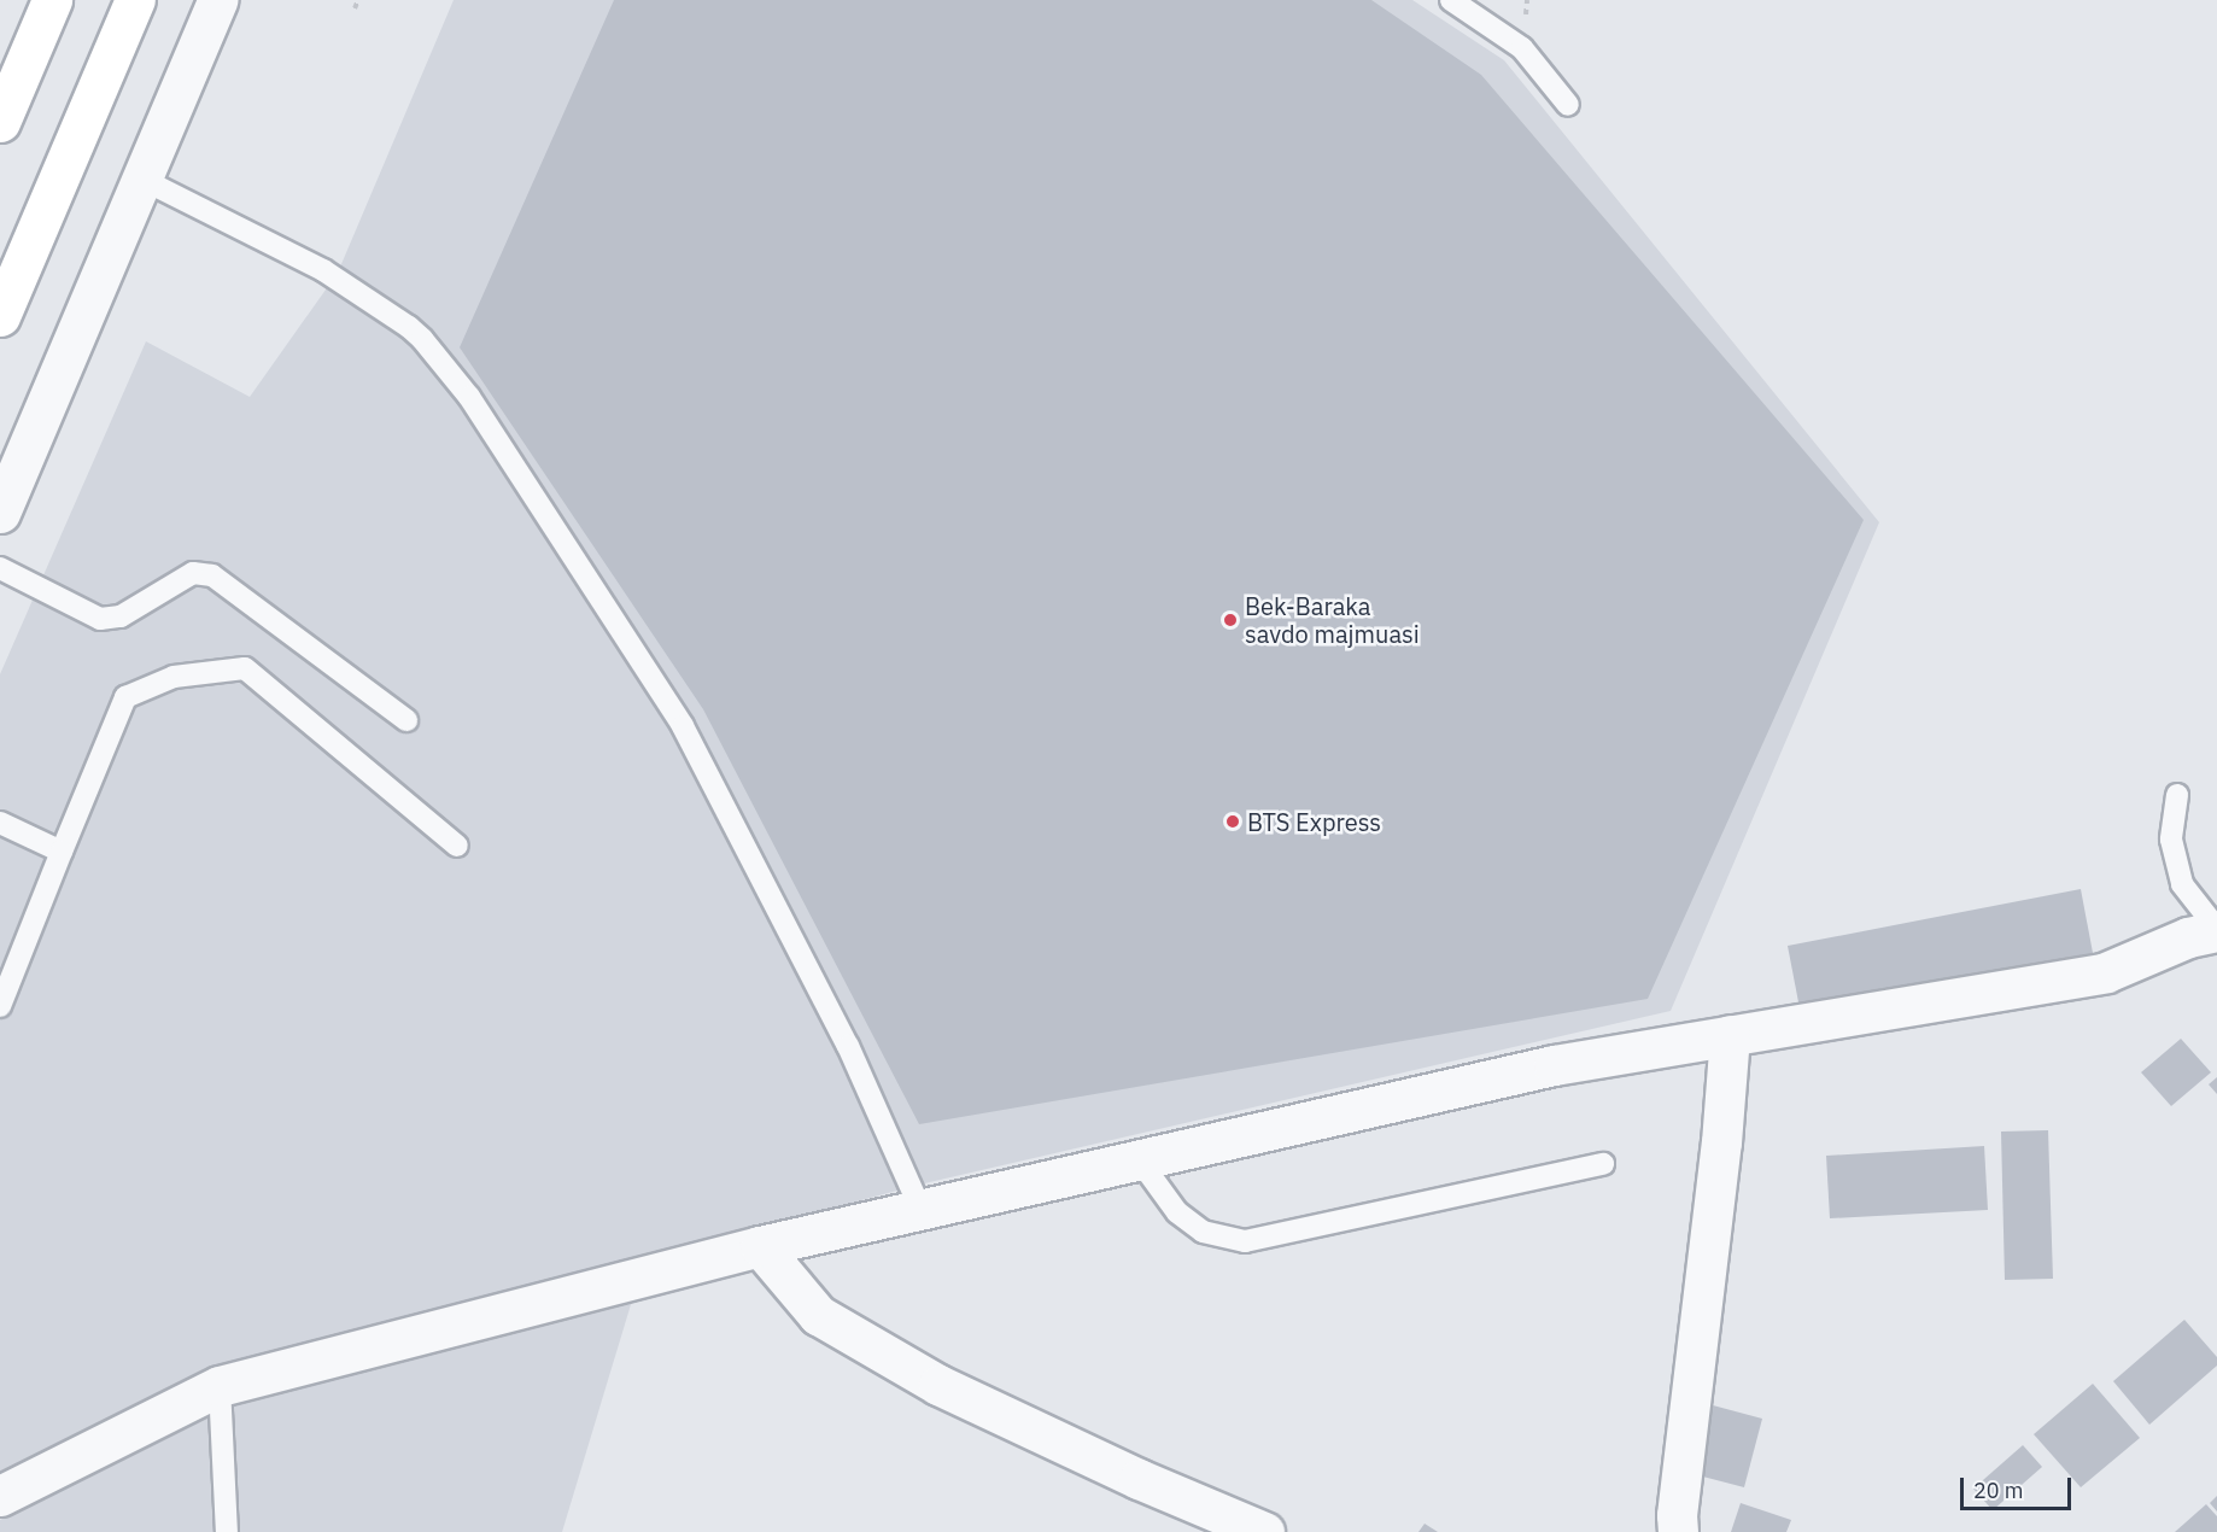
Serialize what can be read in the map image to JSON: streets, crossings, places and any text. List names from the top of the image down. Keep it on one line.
{"places":["Bek-Baraka savdo majmuasi","BTS Express"],"scale_bar":"20 m"}
